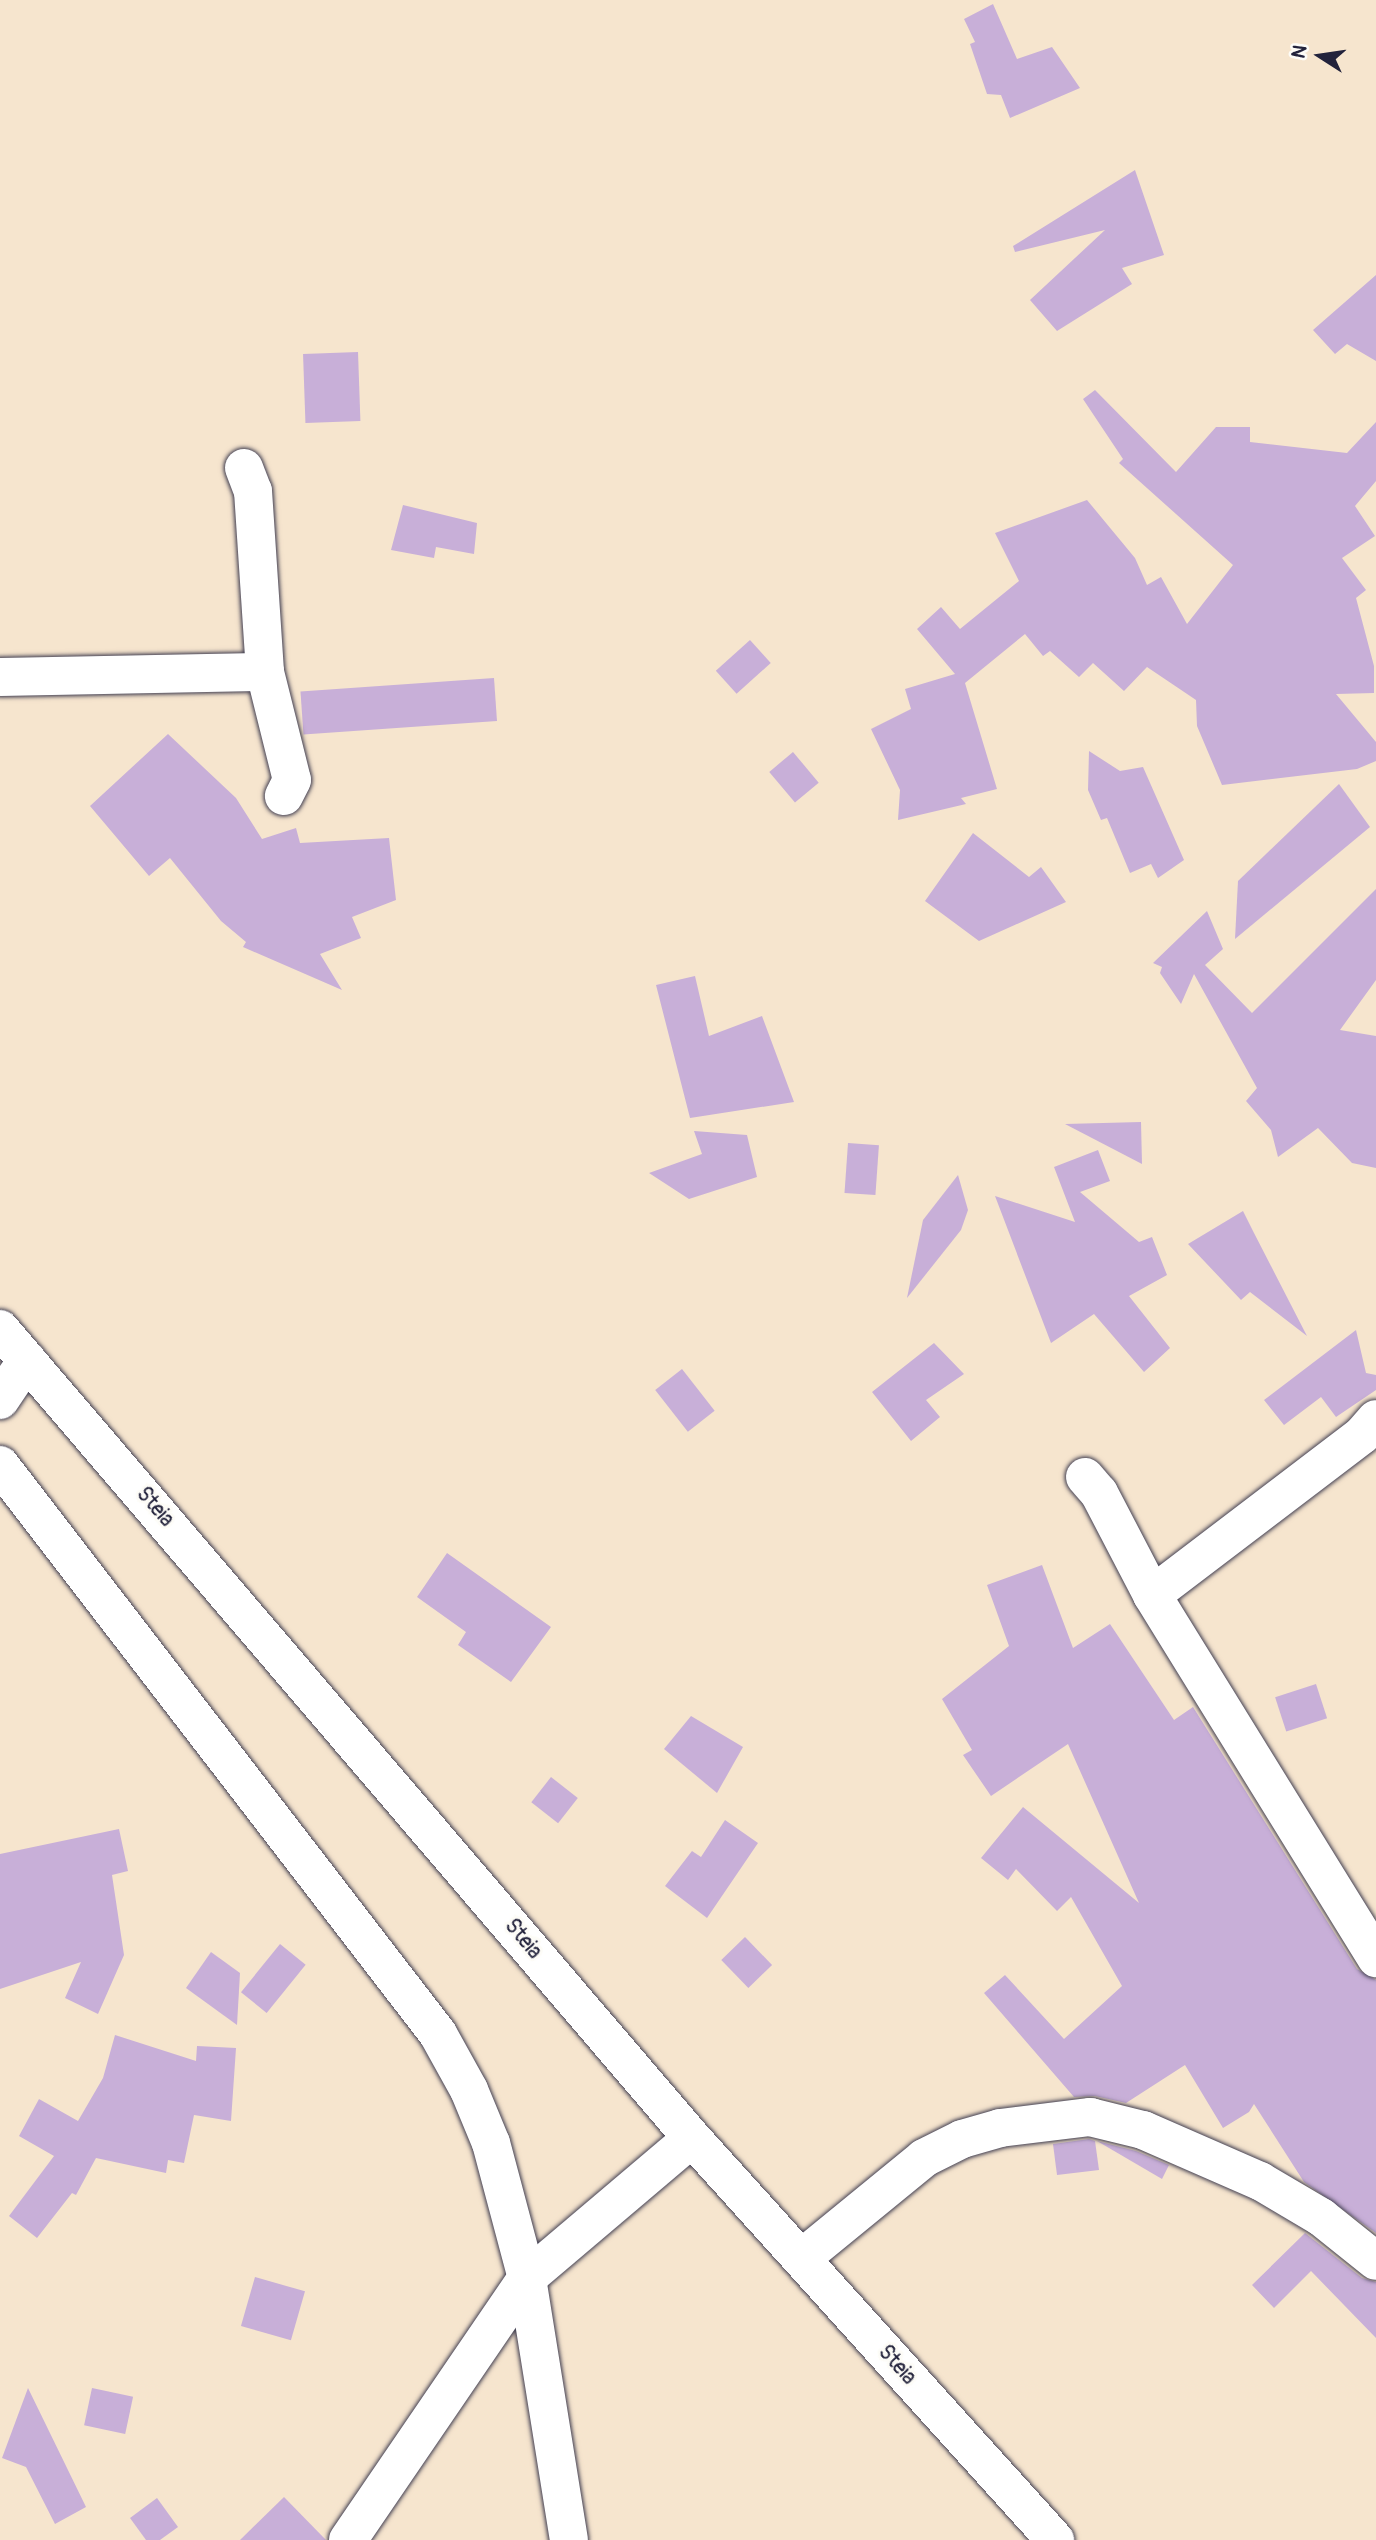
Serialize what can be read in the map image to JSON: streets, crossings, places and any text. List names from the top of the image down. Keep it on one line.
{"streets":{"street":["Steia"]},"north":"left"}
